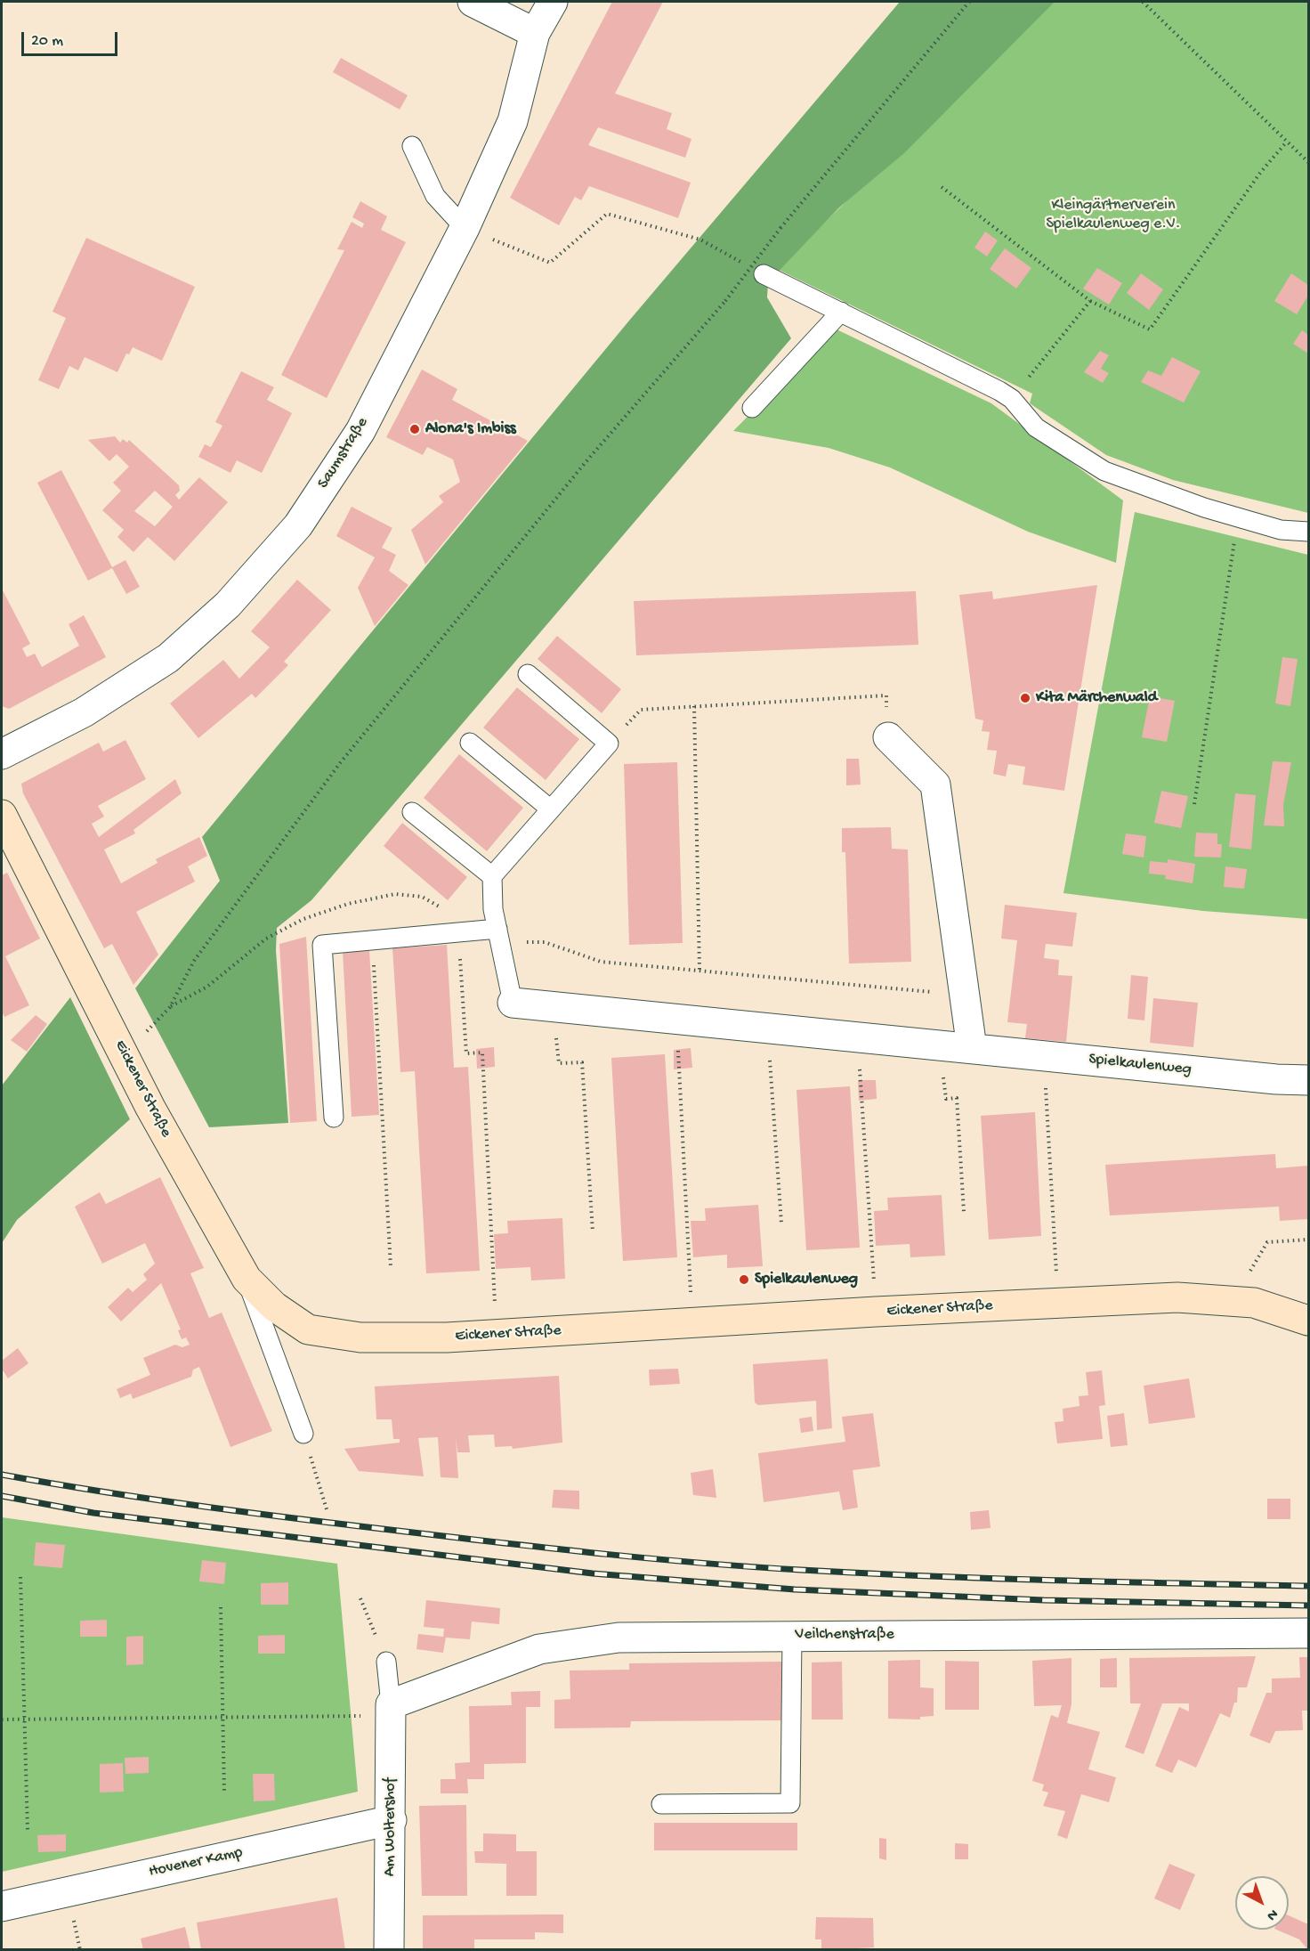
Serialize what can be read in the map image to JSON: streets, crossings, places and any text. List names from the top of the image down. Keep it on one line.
{"streets":{"street":["Saumstraße","Spielkaulenweg","Eickener Straße","Veilchenstraße","Am Woltershof","Hovener Kamp"]},"crossings":[["Veilchenstraße","Am Woltershof"],["Am Woltershof","Hovener Kamp"]],"parks":["Kleingärtnerverein Spielkaulenweg e.V."],"places":["Alona's Imbiss","Kita Märchenwald","Spielkaulenweg"],"scale_bar":"20 m","north":"bottom right"}
